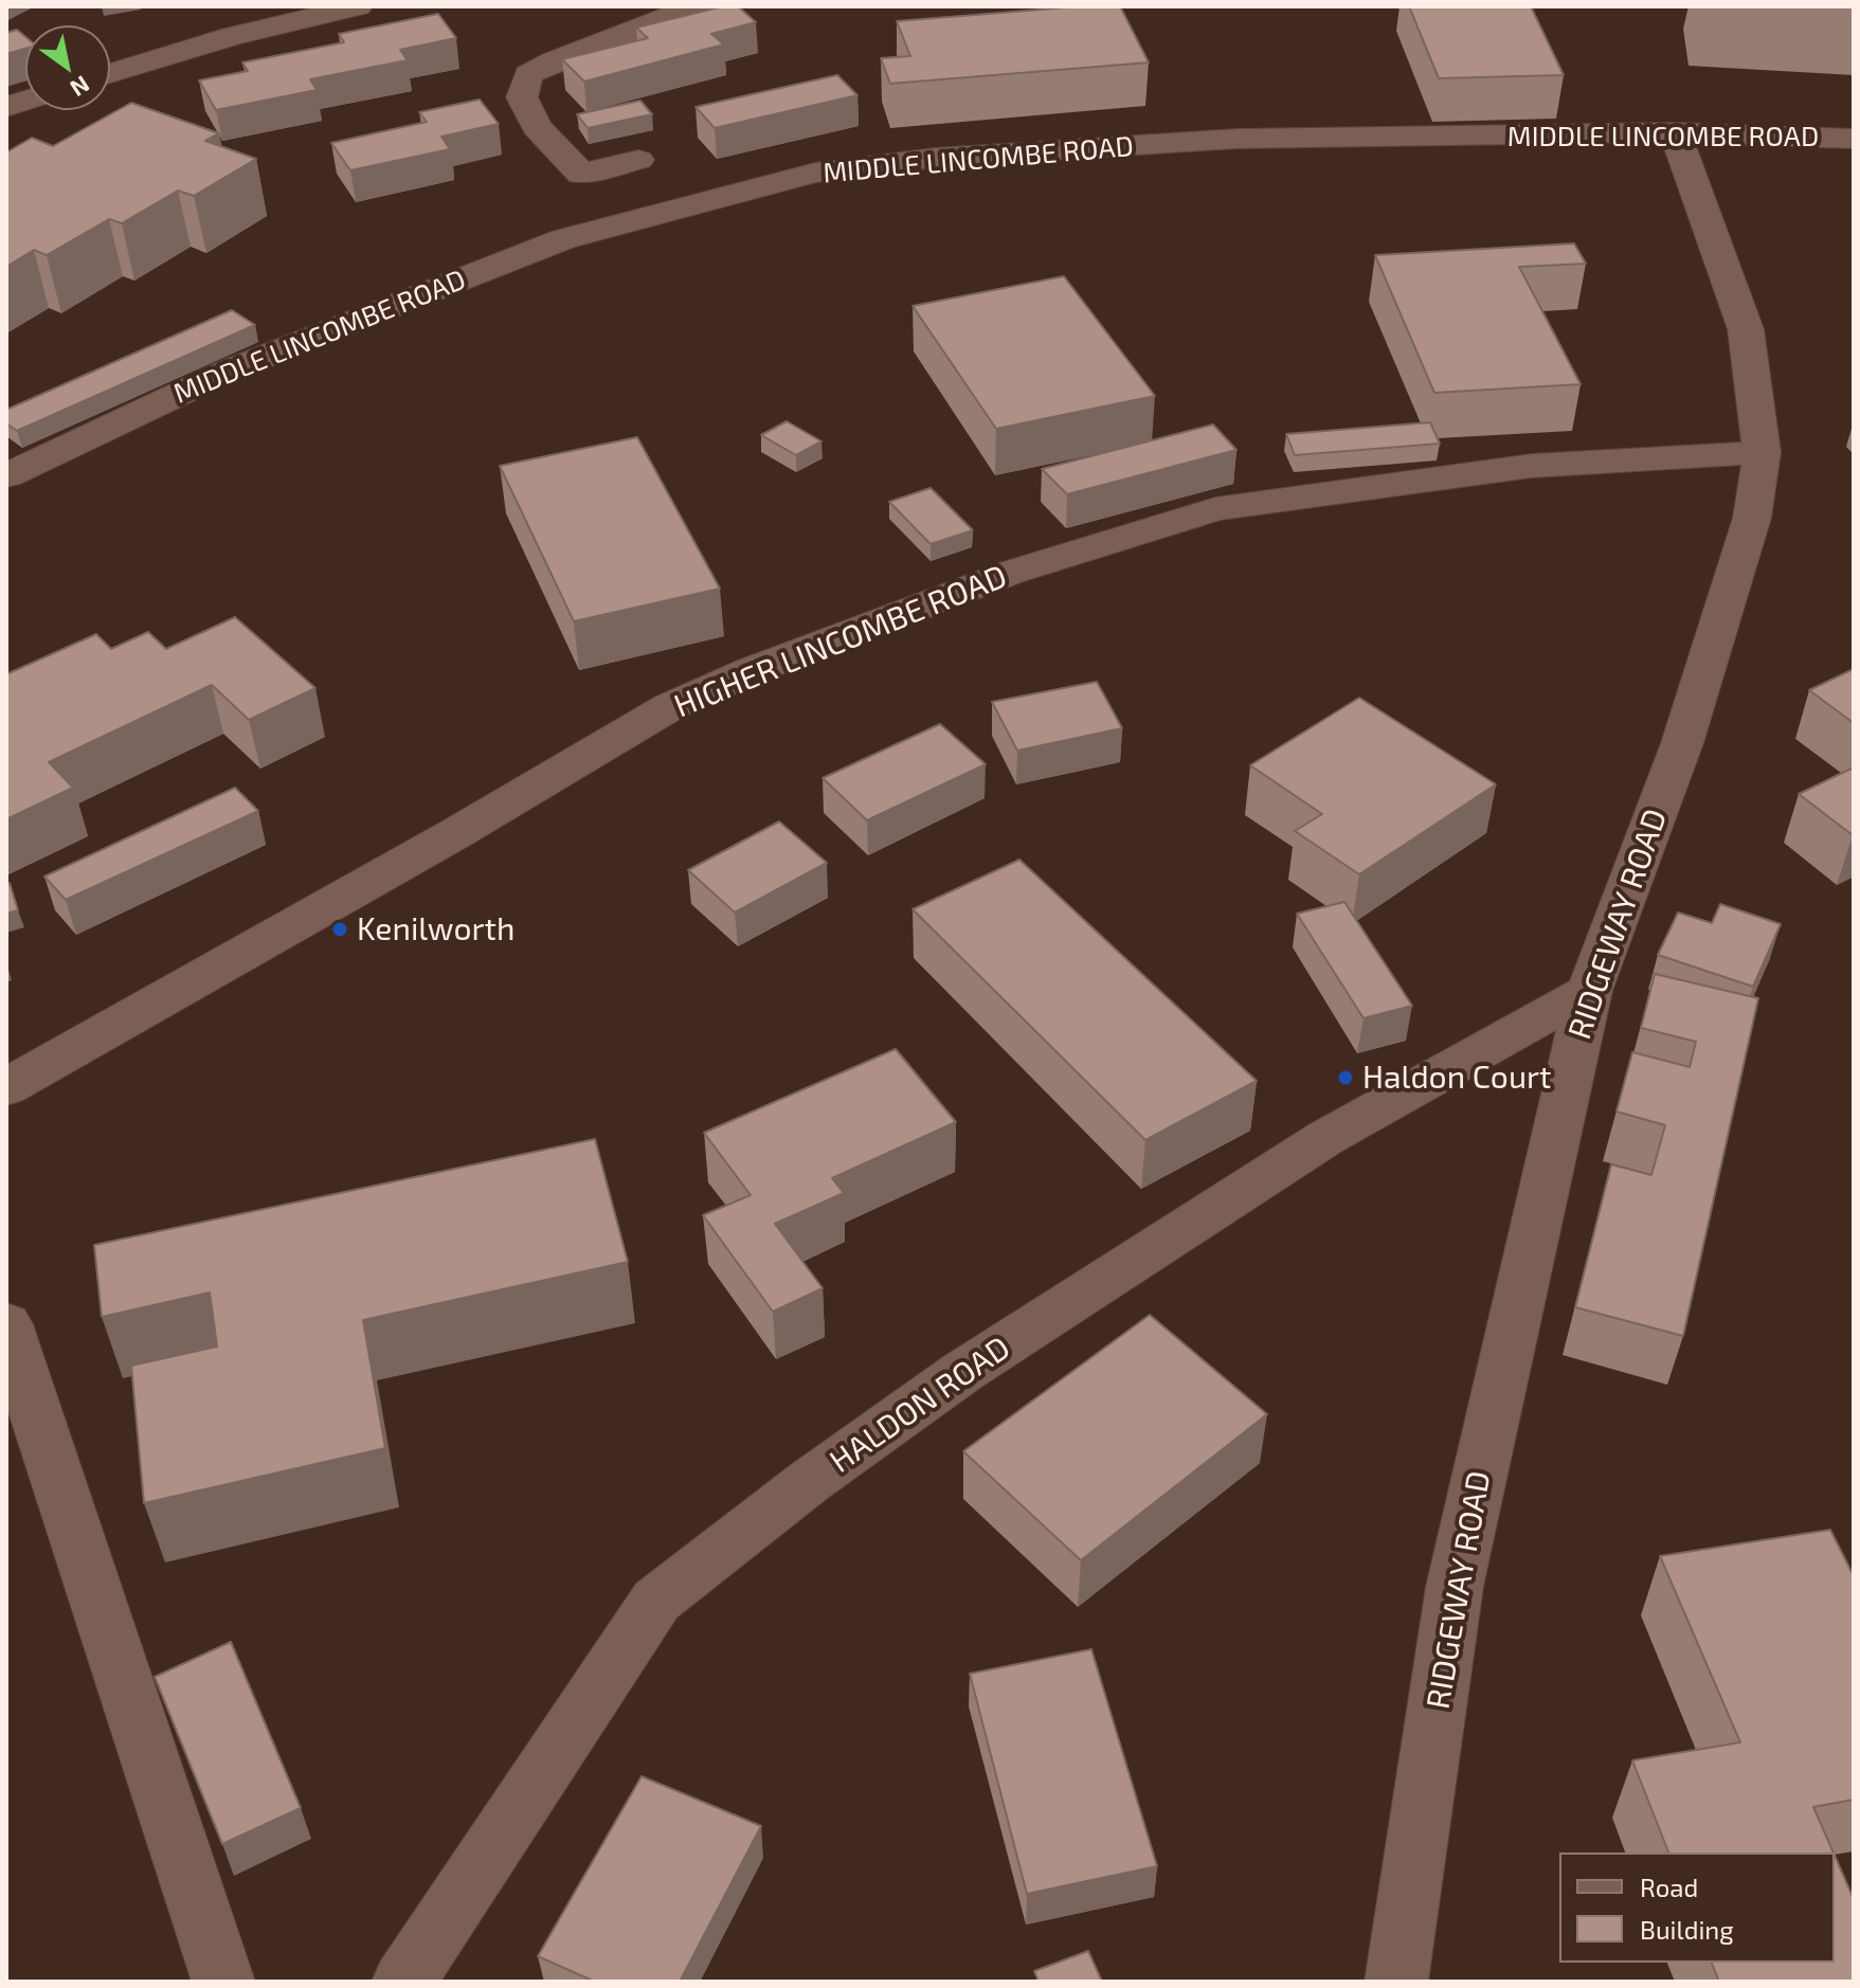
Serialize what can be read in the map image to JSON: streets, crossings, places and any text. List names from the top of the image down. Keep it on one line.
{"streets":{"street":["MIDDLE LINCOMBE ROAD","HIGHER LINCOMBE ROAD","RIDGEWAY ROAD","HALDON ROAD"]},"crossings":[["MIDDLE LINCOMBE ROAD","RIDGEWAY ROAD"],["HIGHER LINCOMBE ROAD","RIDGEWAY ROAD"],["RIDGEWAY ROAD","HALDON ROAD"]],"places":["Kenilworth","Haldon Court"],"legend":["Road","Building"],"north":"bottom right"}
